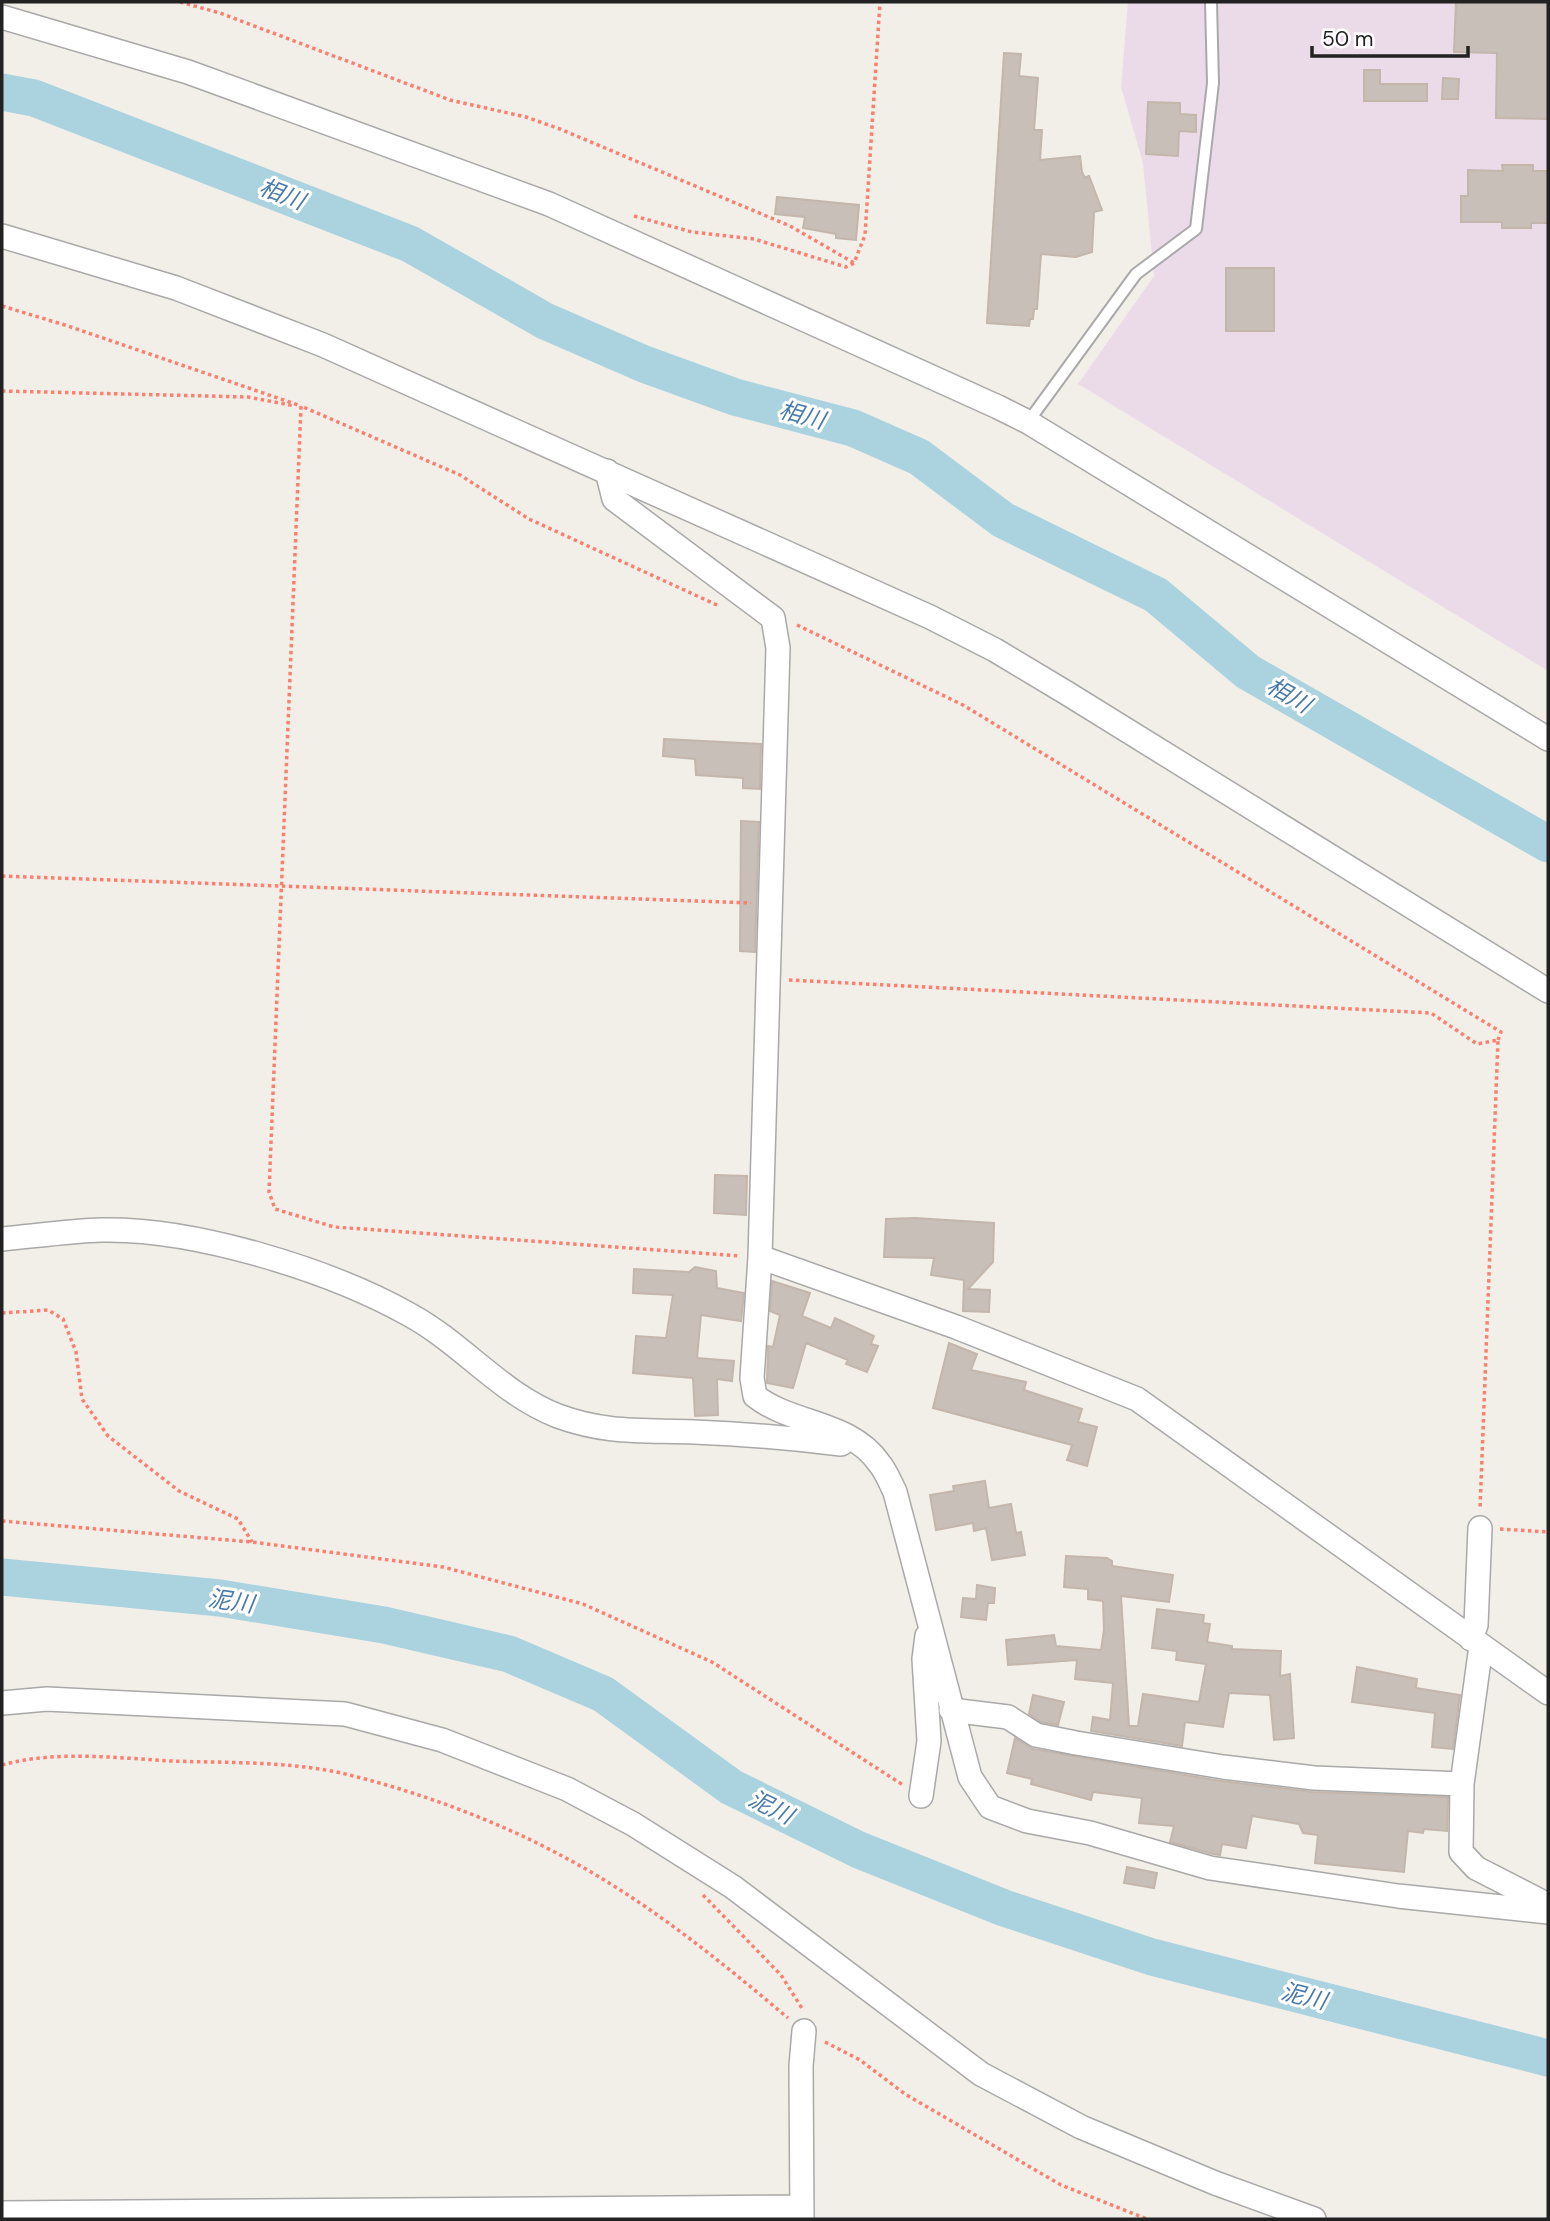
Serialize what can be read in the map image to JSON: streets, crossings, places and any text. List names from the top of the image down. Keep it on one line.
{"water":["相川","泥川"],"scale_bar":"50 m"}
